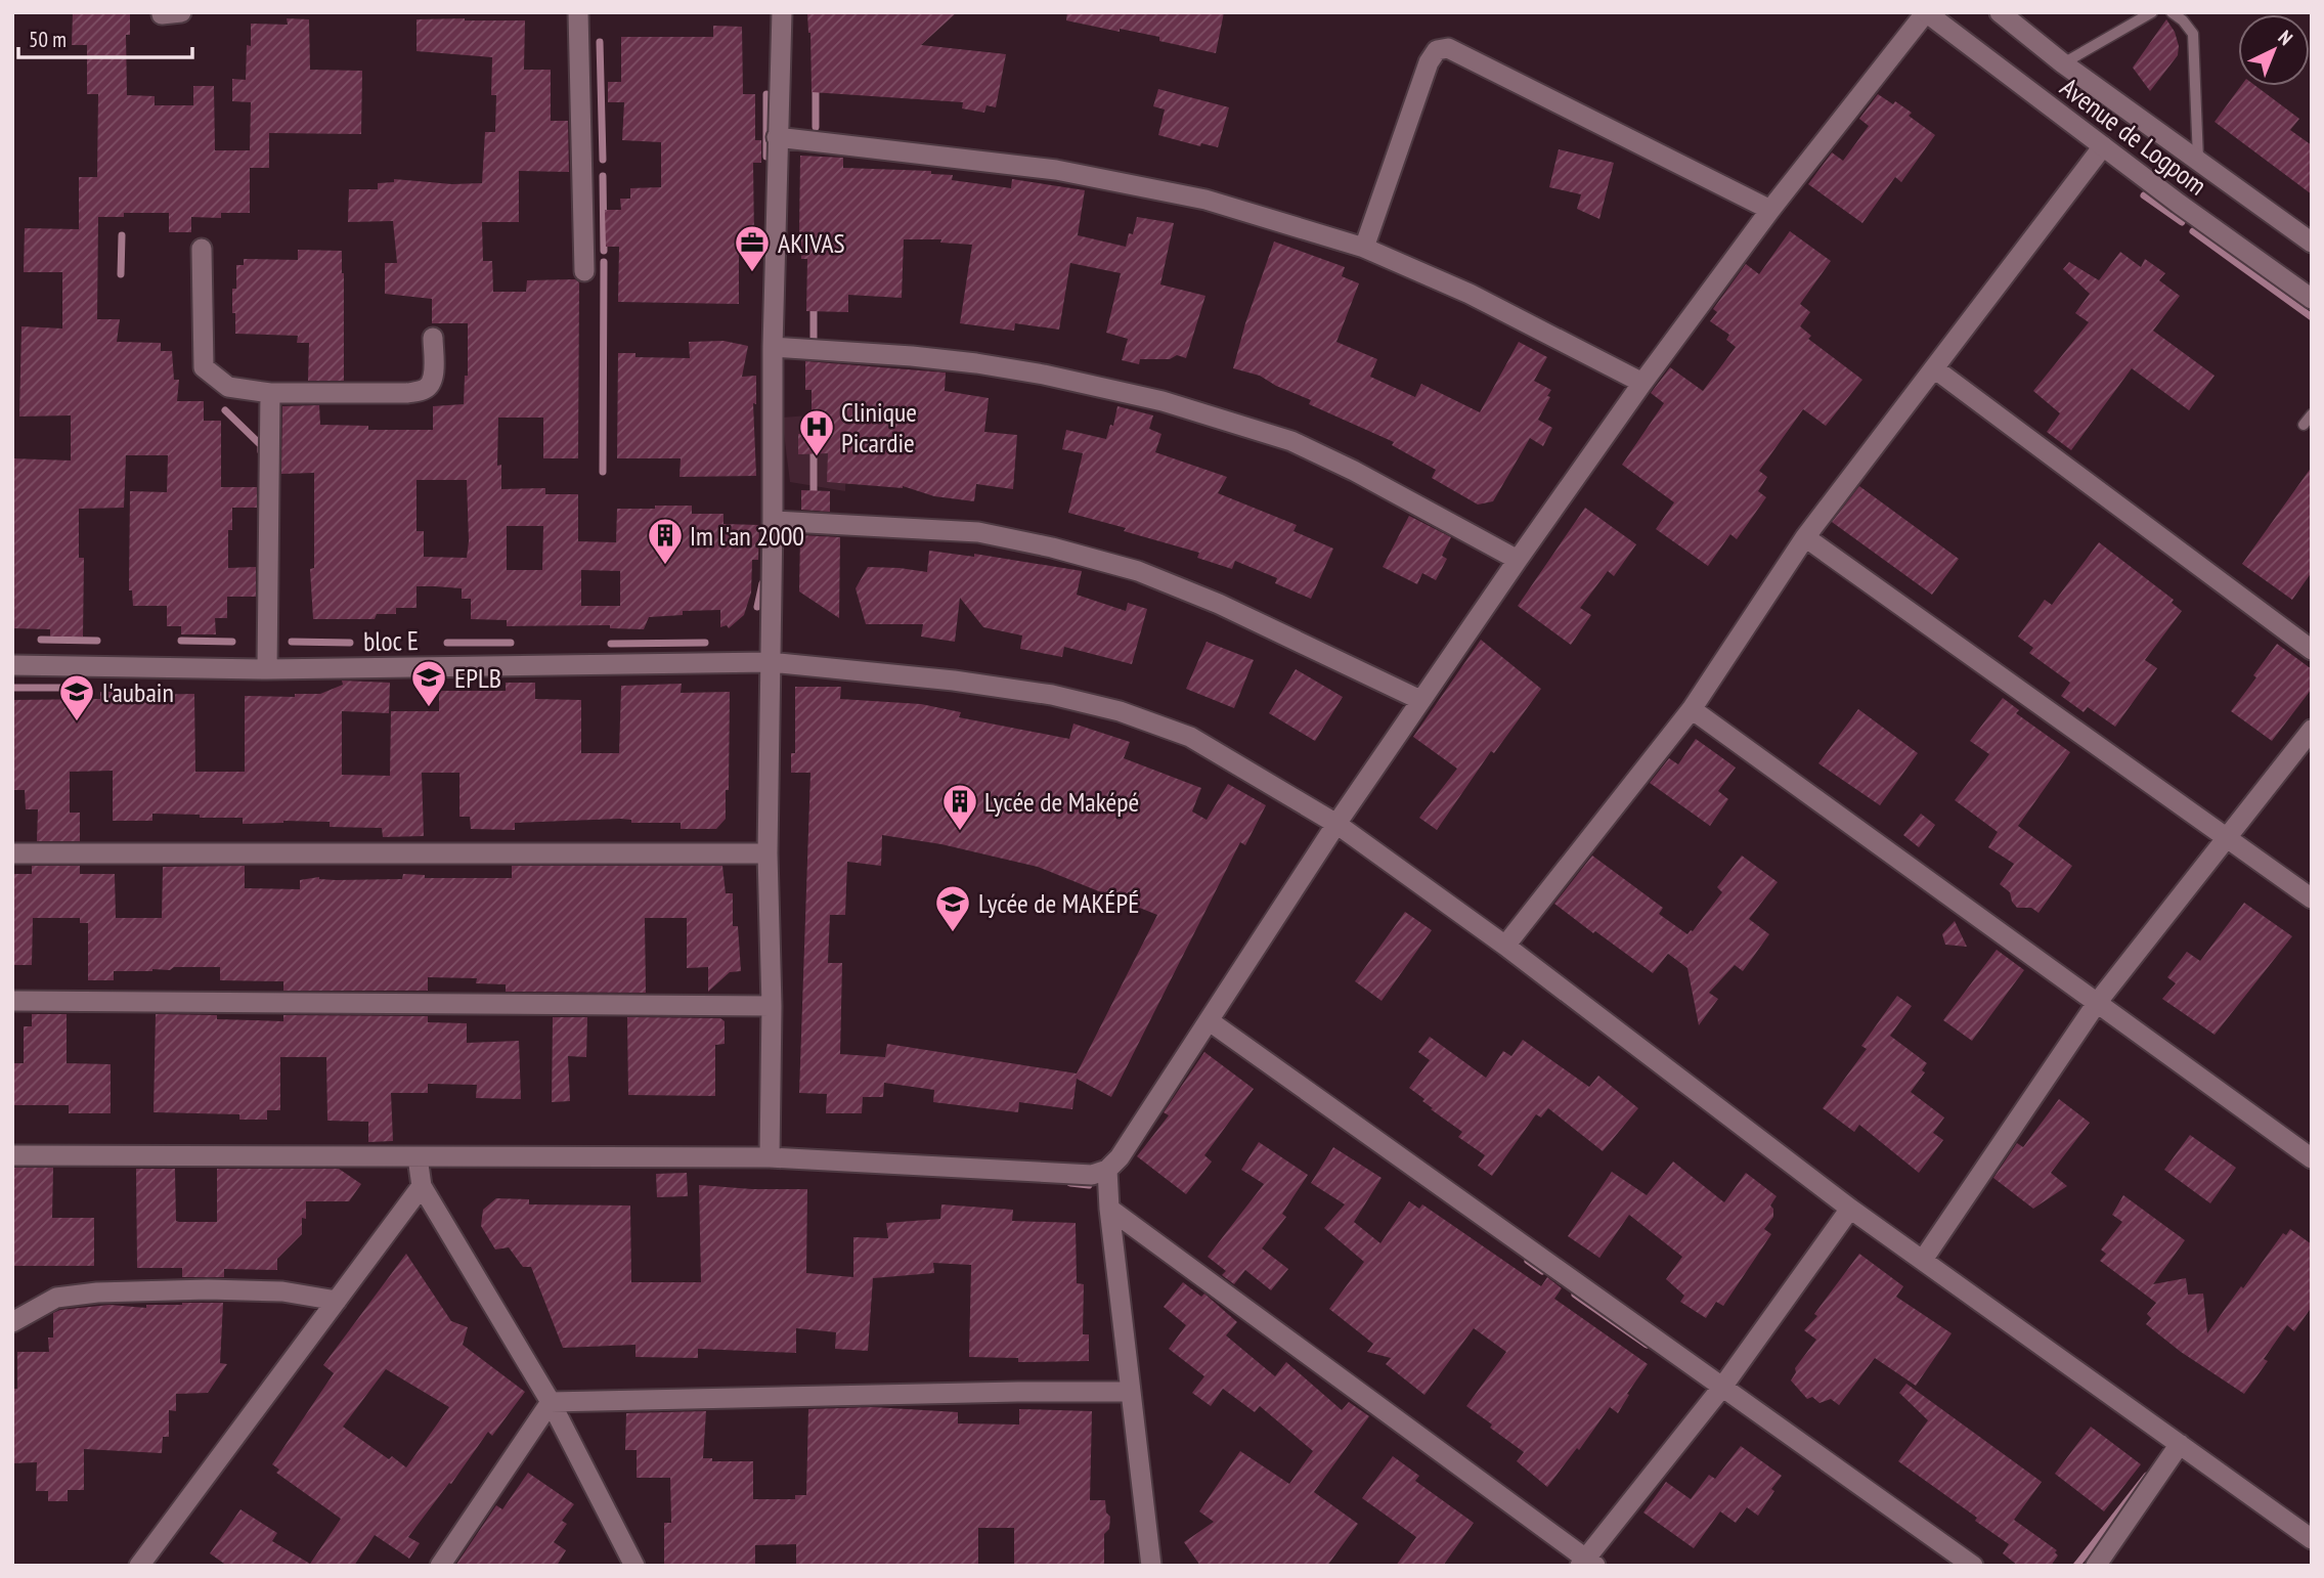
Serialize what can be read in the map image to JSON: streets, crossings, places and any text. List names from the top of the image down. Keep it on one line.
{"streets":{"street":["Avenue de Logpom","bloc E"]},"places":{"office":["AKIVAS"],"hospital":["Clinique Picardie"],"building":["Im l'an 2000","Lycée de Maképé"],"school or university":["EPLB","l'aubain","Lycée de MAKÉPÉ"]},"scale_bar":"50 m","north":"top right"}
